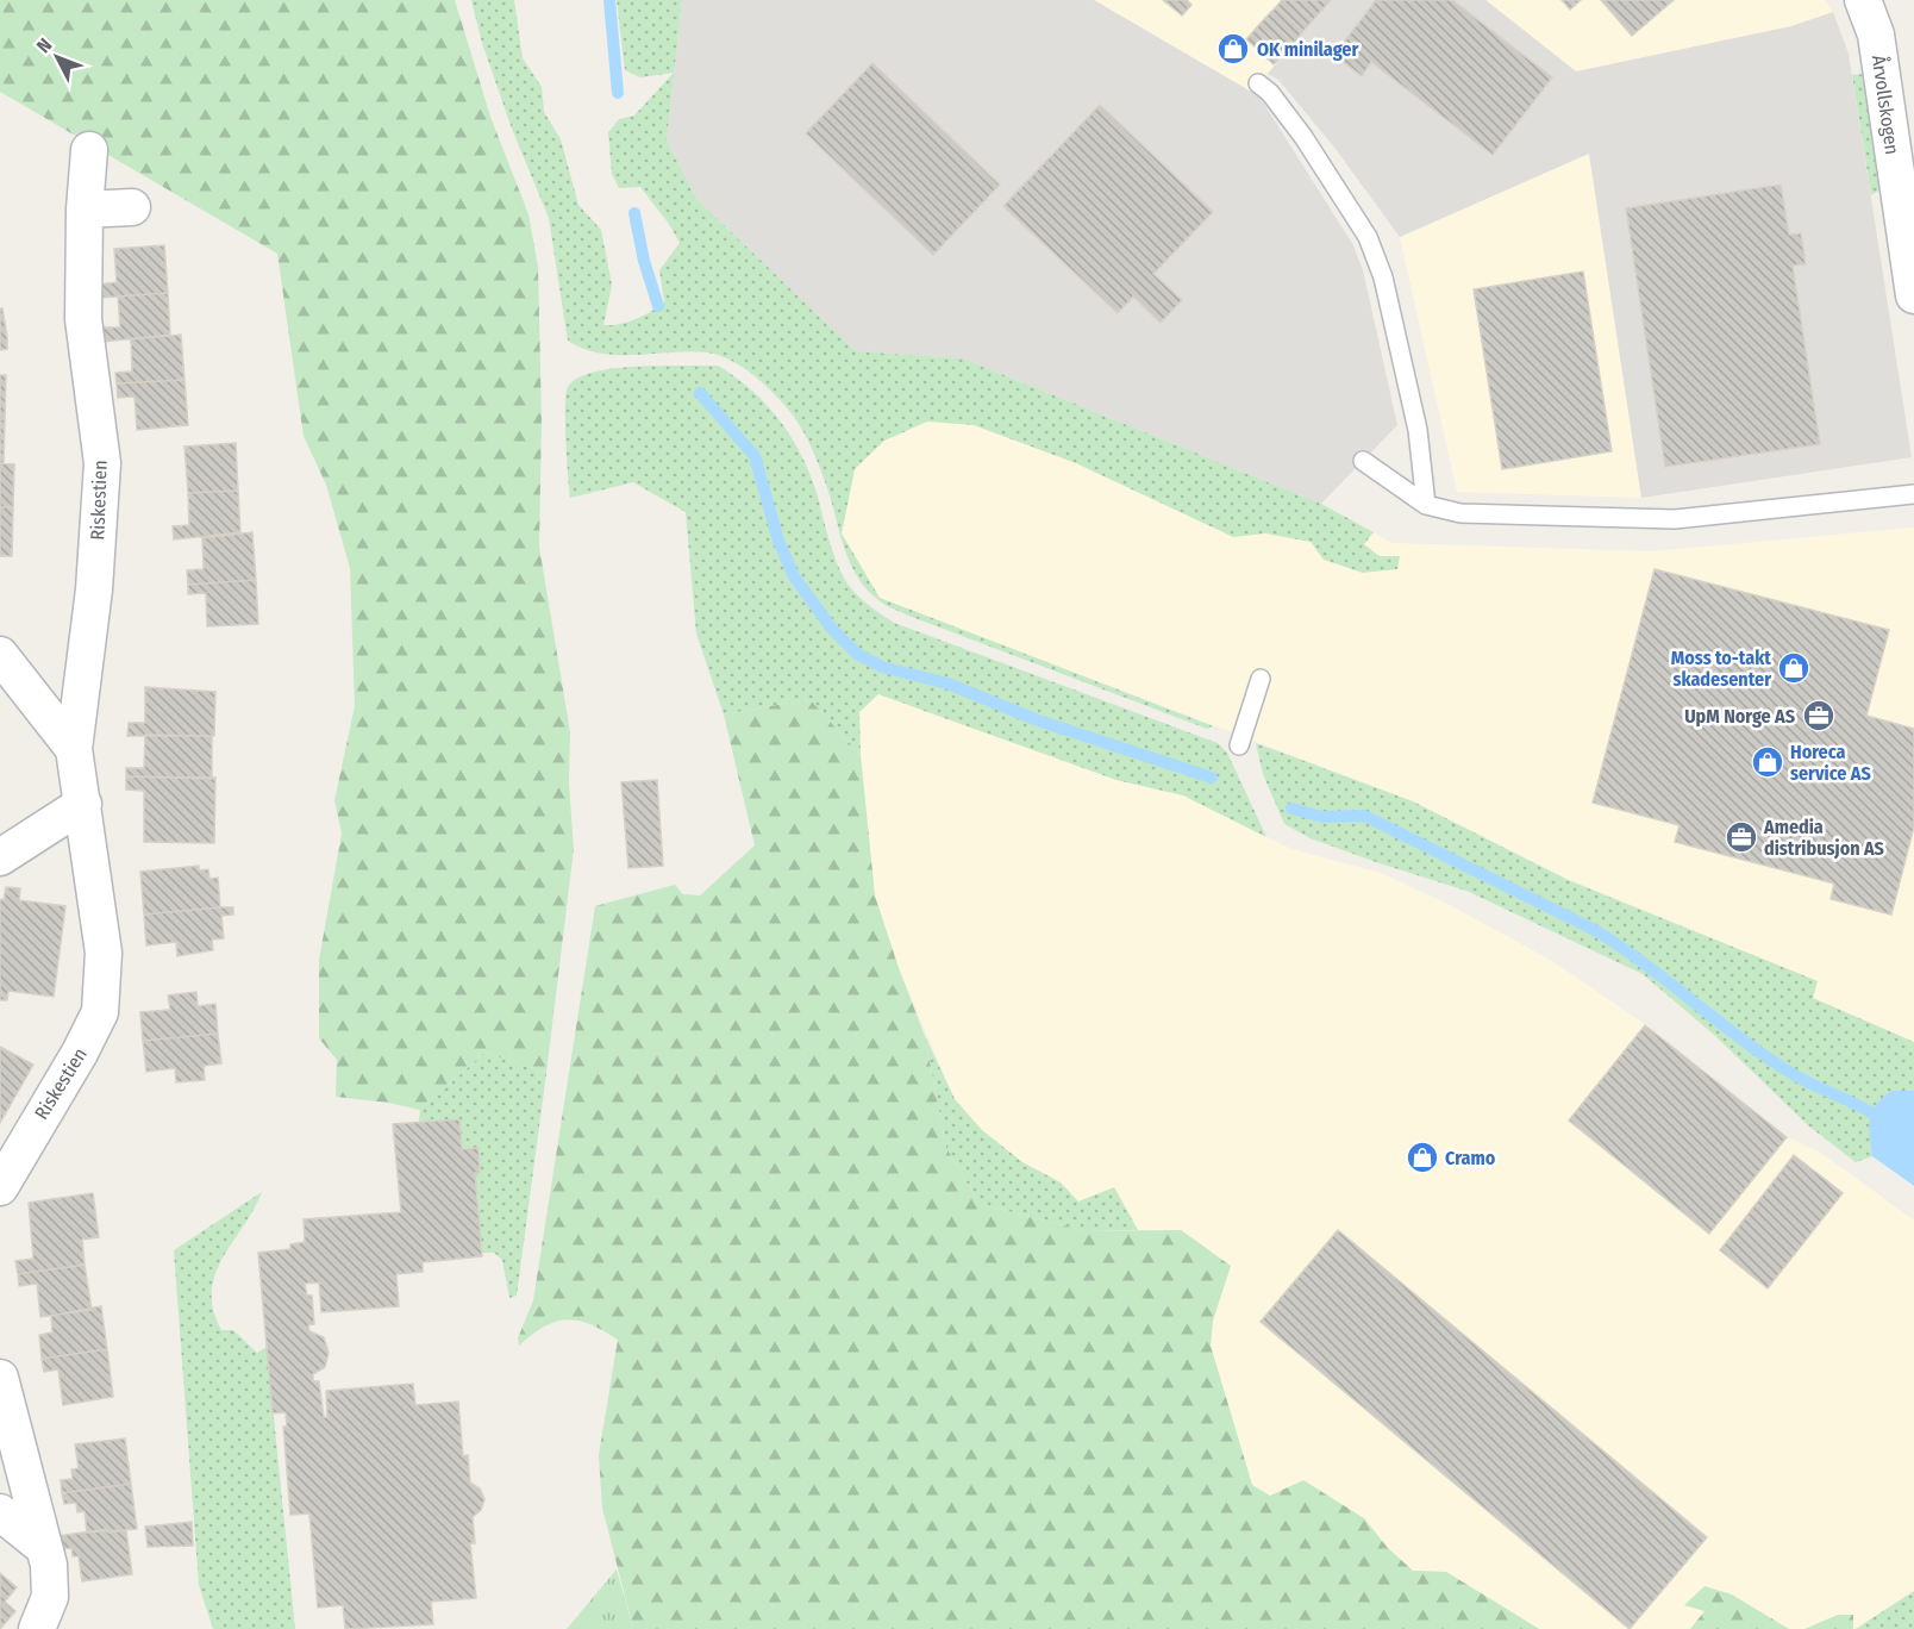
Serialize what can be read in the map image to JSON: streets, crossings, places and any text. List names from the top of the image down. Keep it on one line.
{"streets":{"street":["Årvollskogen","Riskestien"]},"places":{"shop":["OK minilager","Moss to-takt skadesenter","Horeca service AS","Cramo"],"office":["UpM Norge AS","Amedia distribusjon AS"]},"north":"top left"}
